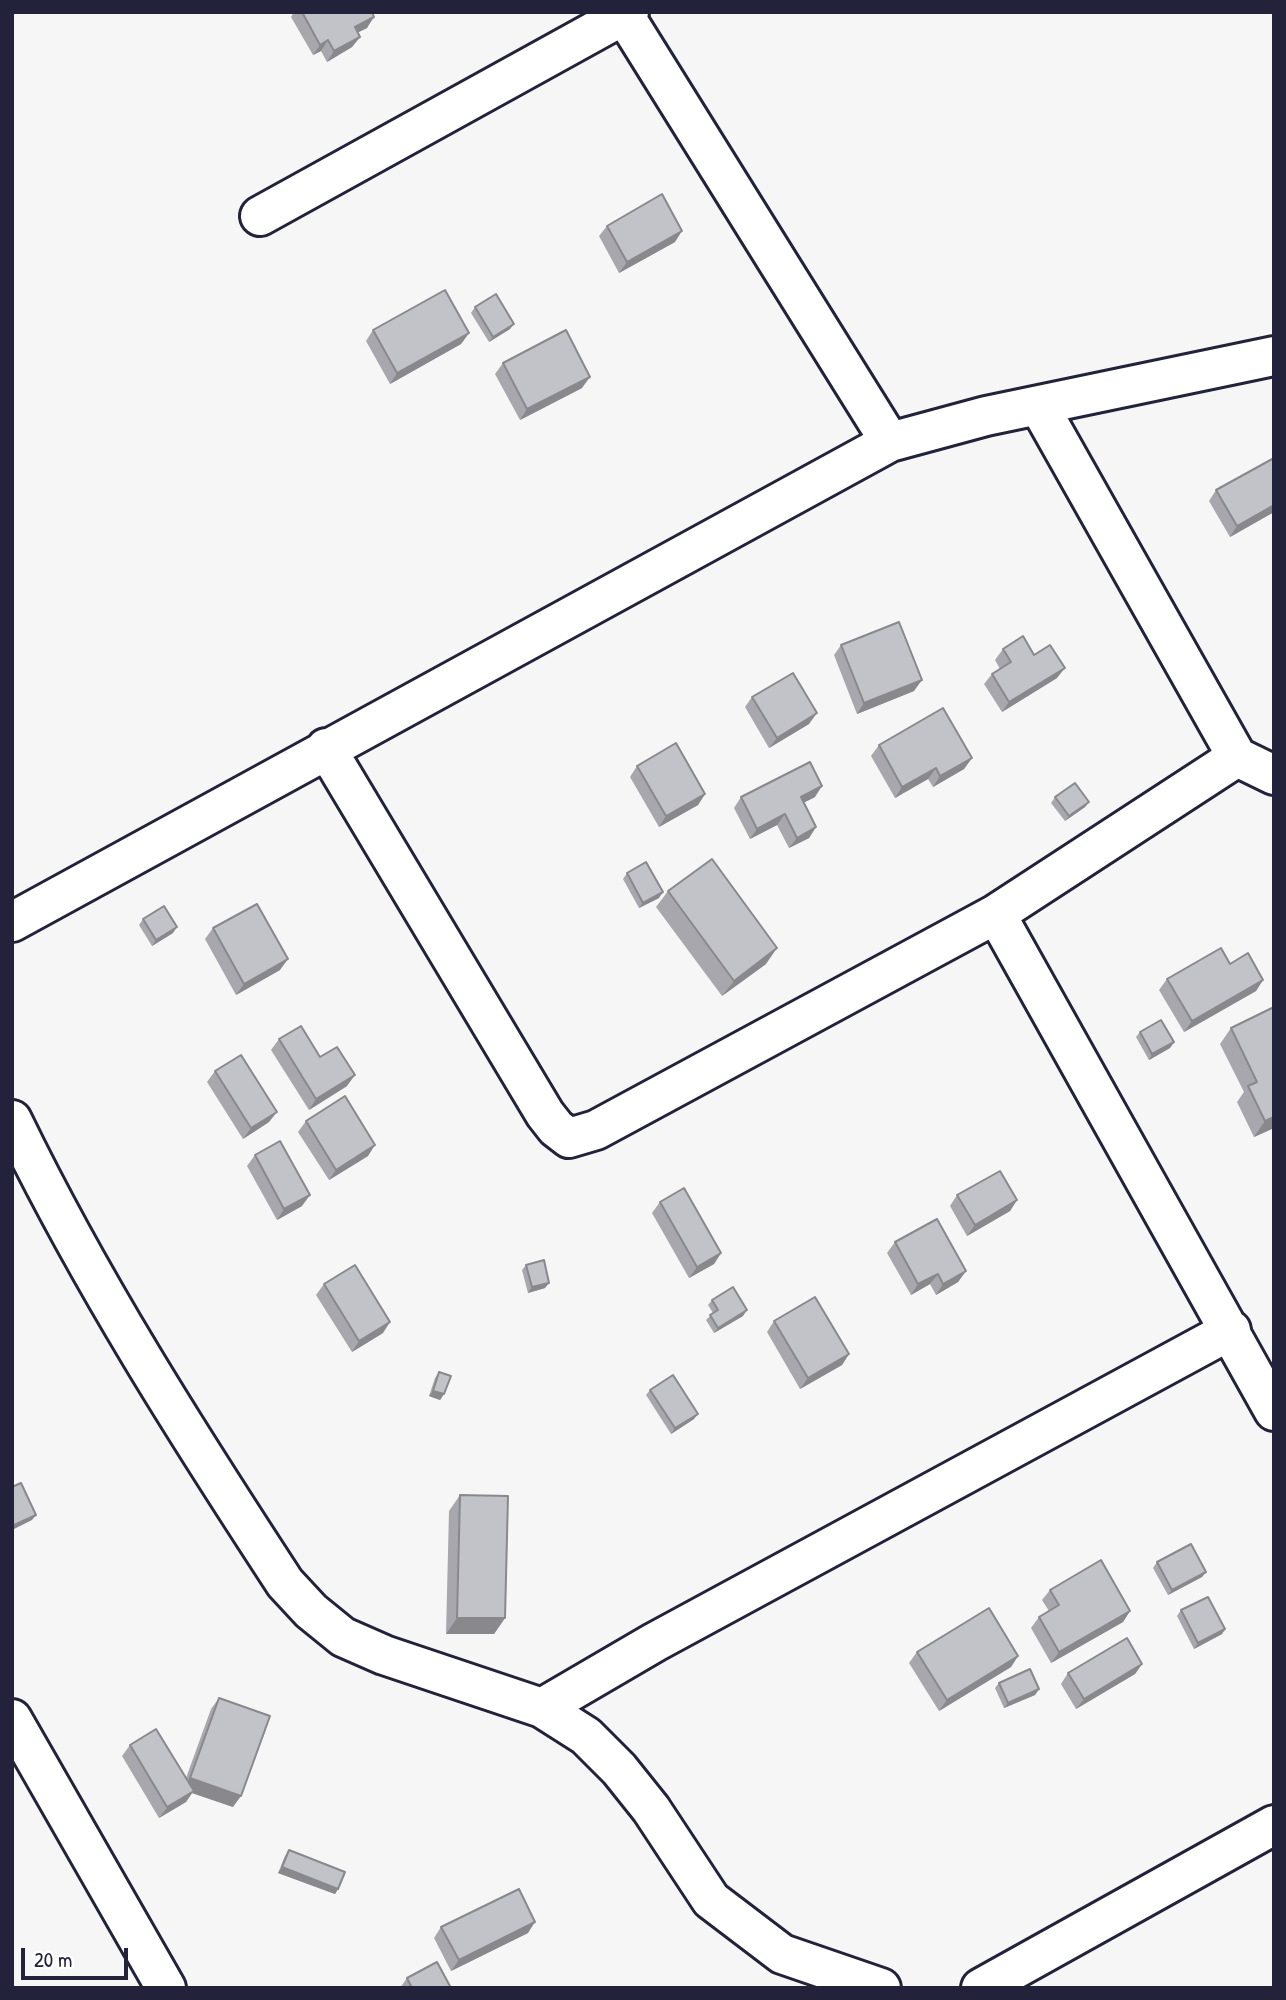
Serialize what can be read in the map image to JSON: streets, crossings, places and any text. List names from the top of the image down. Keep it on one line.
{"scale_bar":"20 m"}
